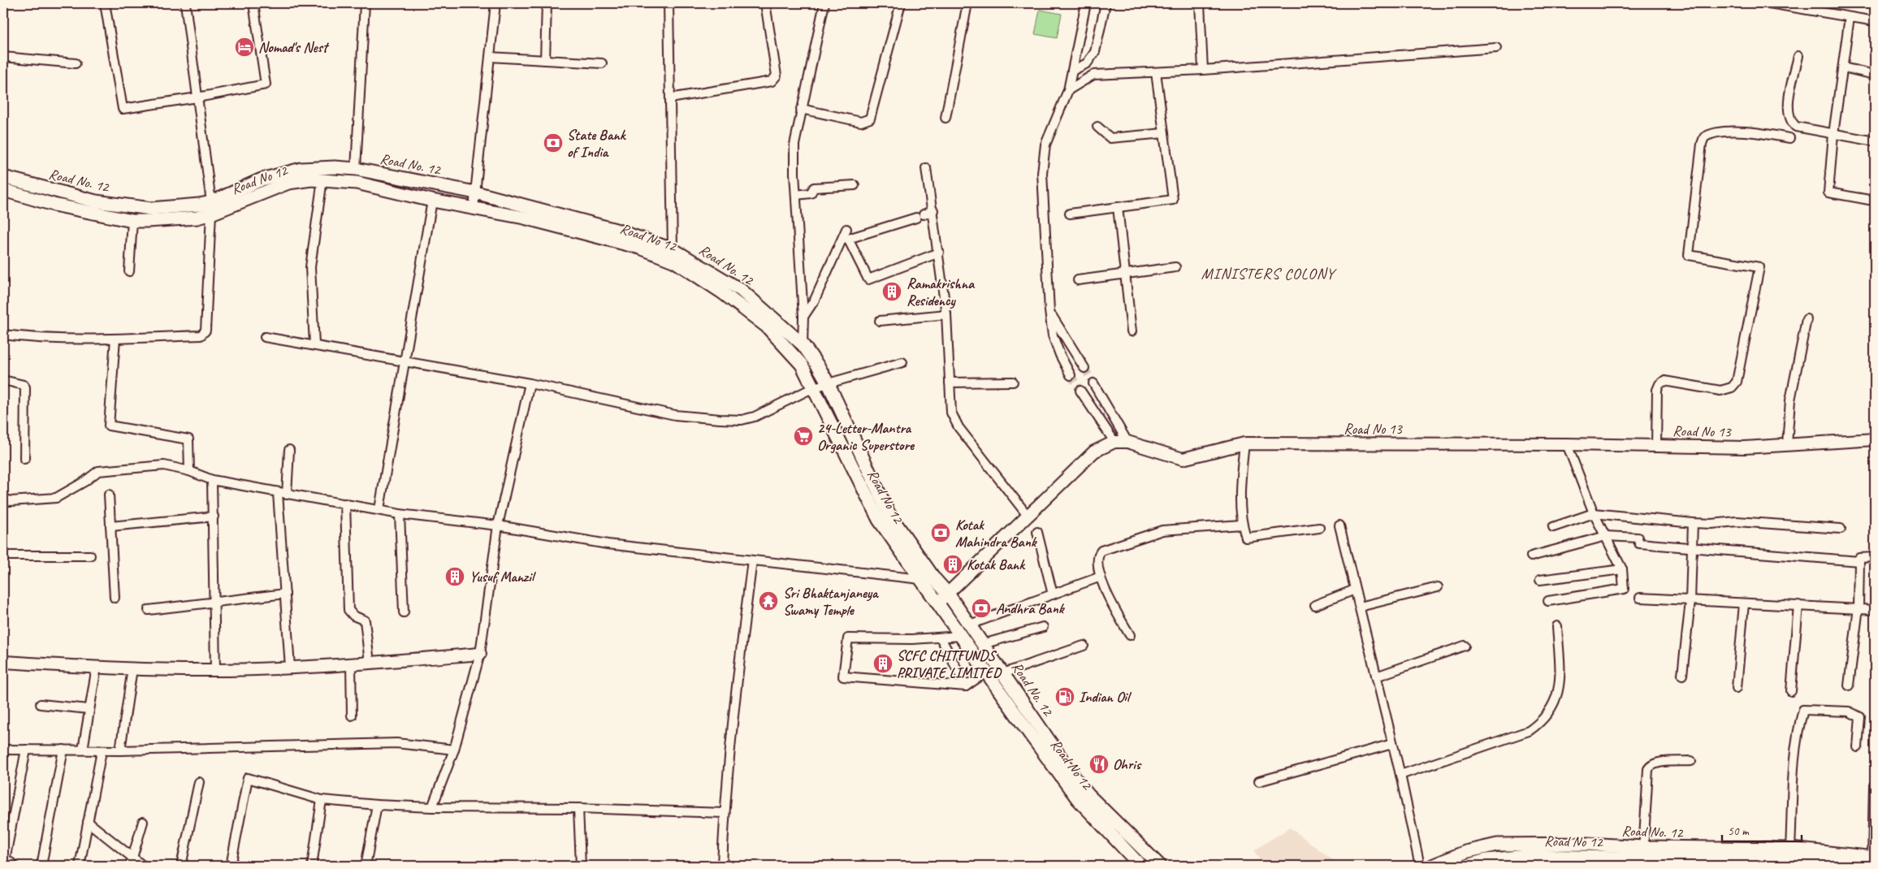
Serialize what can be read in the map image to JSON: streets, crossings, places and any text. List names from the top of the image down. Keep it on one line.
{"streets":{"main road":["Road No. 12","Road No 12"],"street":["Road No 13"]},"crossings":[["Road No. 12","Road No 12"],["Road No. 12","Road No 13"],["Road No 12","Road No 13"]],"districts":["MINISTERS COLONY"],"places":{"hotel":["Nomad's Nest"],"bank":["State Bank of India","Kotak Mahindra Bank","Andhra Bank"],"building":["Ramakrishna Residency","Kotak Bank","Yusuf Manzil","SCFC CHITFUNDS PRIVATE LIMITED"],"supermarket":["24-Letter-Mantra Organic Superstore"],"temple":["Sri Bhaktanjaneya Swamy Temple"],"fuel station":["Indian Oil"],"restaurant":["Ohris"]},"scale_bar":"50 m"}
